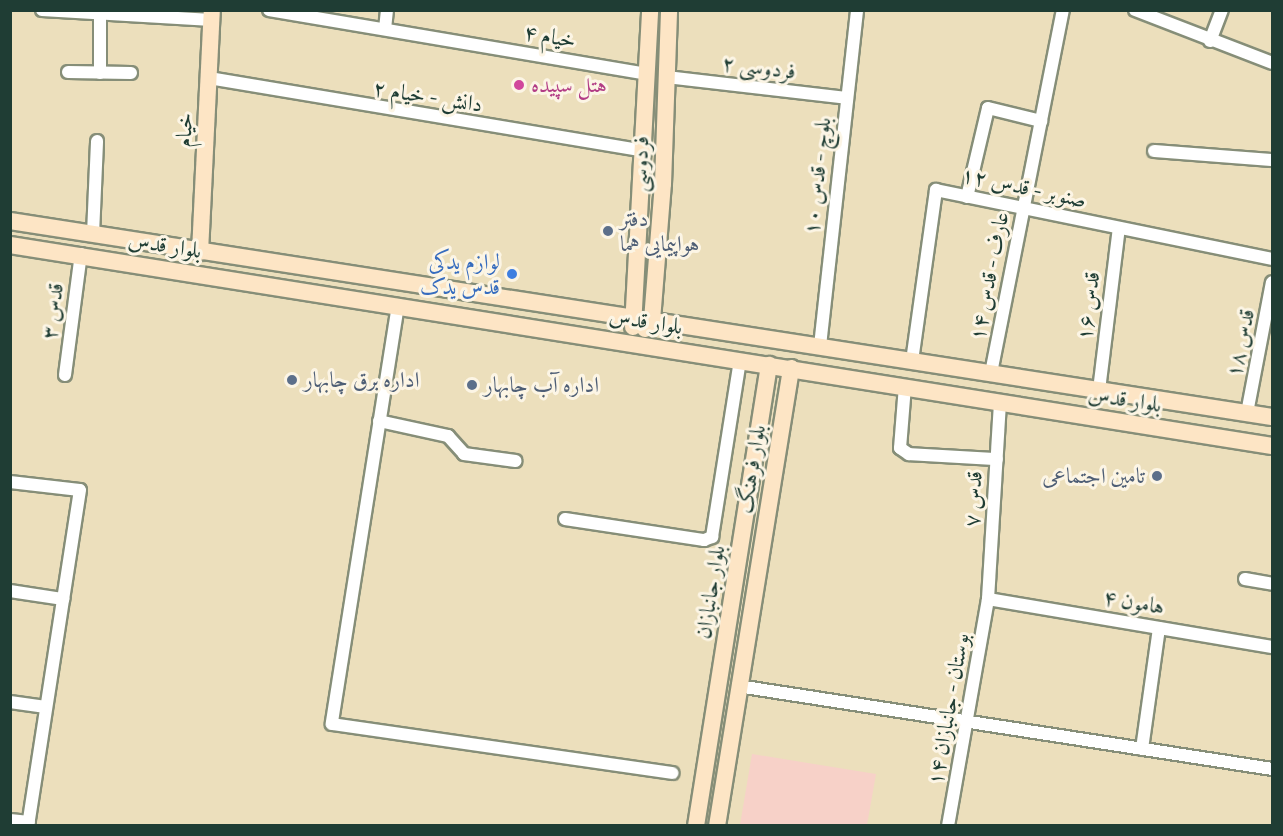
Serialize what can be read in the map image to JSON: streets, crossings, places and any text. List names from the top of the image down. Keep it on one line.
{"streets":{"main road":["خیام","فردوسی","بلوار قدس","بلوار فرهنگ","بلوار جانبازان"],"street":["خیام ۴","فردوسی ۲","دانش - خیام ۲","بلوچ - قدس ۱۰","صنوبر - قدس ۱۲","عارف - قدس ۱۴","قدس ۱۶","قدس ۳","قدس ۱۸","قدس ۷","هامون ۴","بوستان - جانبازان ۱۴"]},"crossings":[["خیام ۴","فردوسی"],["فردوسی ۲","فردوسی"],["فردوسی ۲","بلوچ - قدس ۱۰"],["دانش - خیام ۲","خیام"],["دانش - خیام ۲","فردوسی"],["خیام","بلوار قدس"],["فردوسی","بلوار قدس"],["بلوچ - قدس ۱۰","بلوار قدس"],["صنوبر - قدس ۱۲","بلوار قدس"],["صنوبر - قدس ۱۲","عارف - قدس ۱۴"],["صنوبر - قدس ۱۲","قدس ۱۶"],["بلوار قدس","عارف - قدس ۱۴"],["بلوار قدس","قدس ۱۶"],["بلوار قدس","قدس ۳"],["بلوار قدس","قدس ۱۸"],["بلوار قدس","بلوار فرهنگ"],["بلوار قدس","قدس ۷"],["بلوار قدس","بلوار جانبازان"],["قدس ۷","هامون ۴"],["قدس ۷","بوستان - جانبازان ۱۴"],["هامون ۴","بوستان - جانبازان ۱۴"]],"places":["هتل سپیده","دفتر هواپیمایی هما","لوازم یدکی قدس یدک","اداره برق چابهار","اداره آب چابهار","تامین اجتماعی"]}
